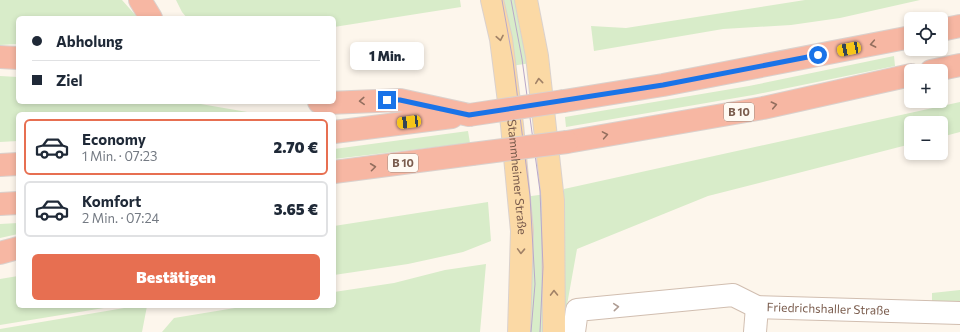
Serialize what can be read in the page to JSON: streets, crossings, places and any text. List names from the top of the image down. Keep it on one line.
{"streets":{"highway":["B 10"],"main road":["Stammheimer Straße"],"street":["Friedrichshaller Straße"]},"one_way":["Friedrichshaller Straße"],"page":{"map_buttons":["+","−"],"banner":["Abholung","Ziel"],"bubble":"1 Min.","list":[{"name":"Economy","note":"1 Min. · 07:23","value":"2.70 €"},{"name":"Komfort","note":"2 Min. · 07:24","value":"3.65 €"}],"buttons":"Bestätigen"}}
